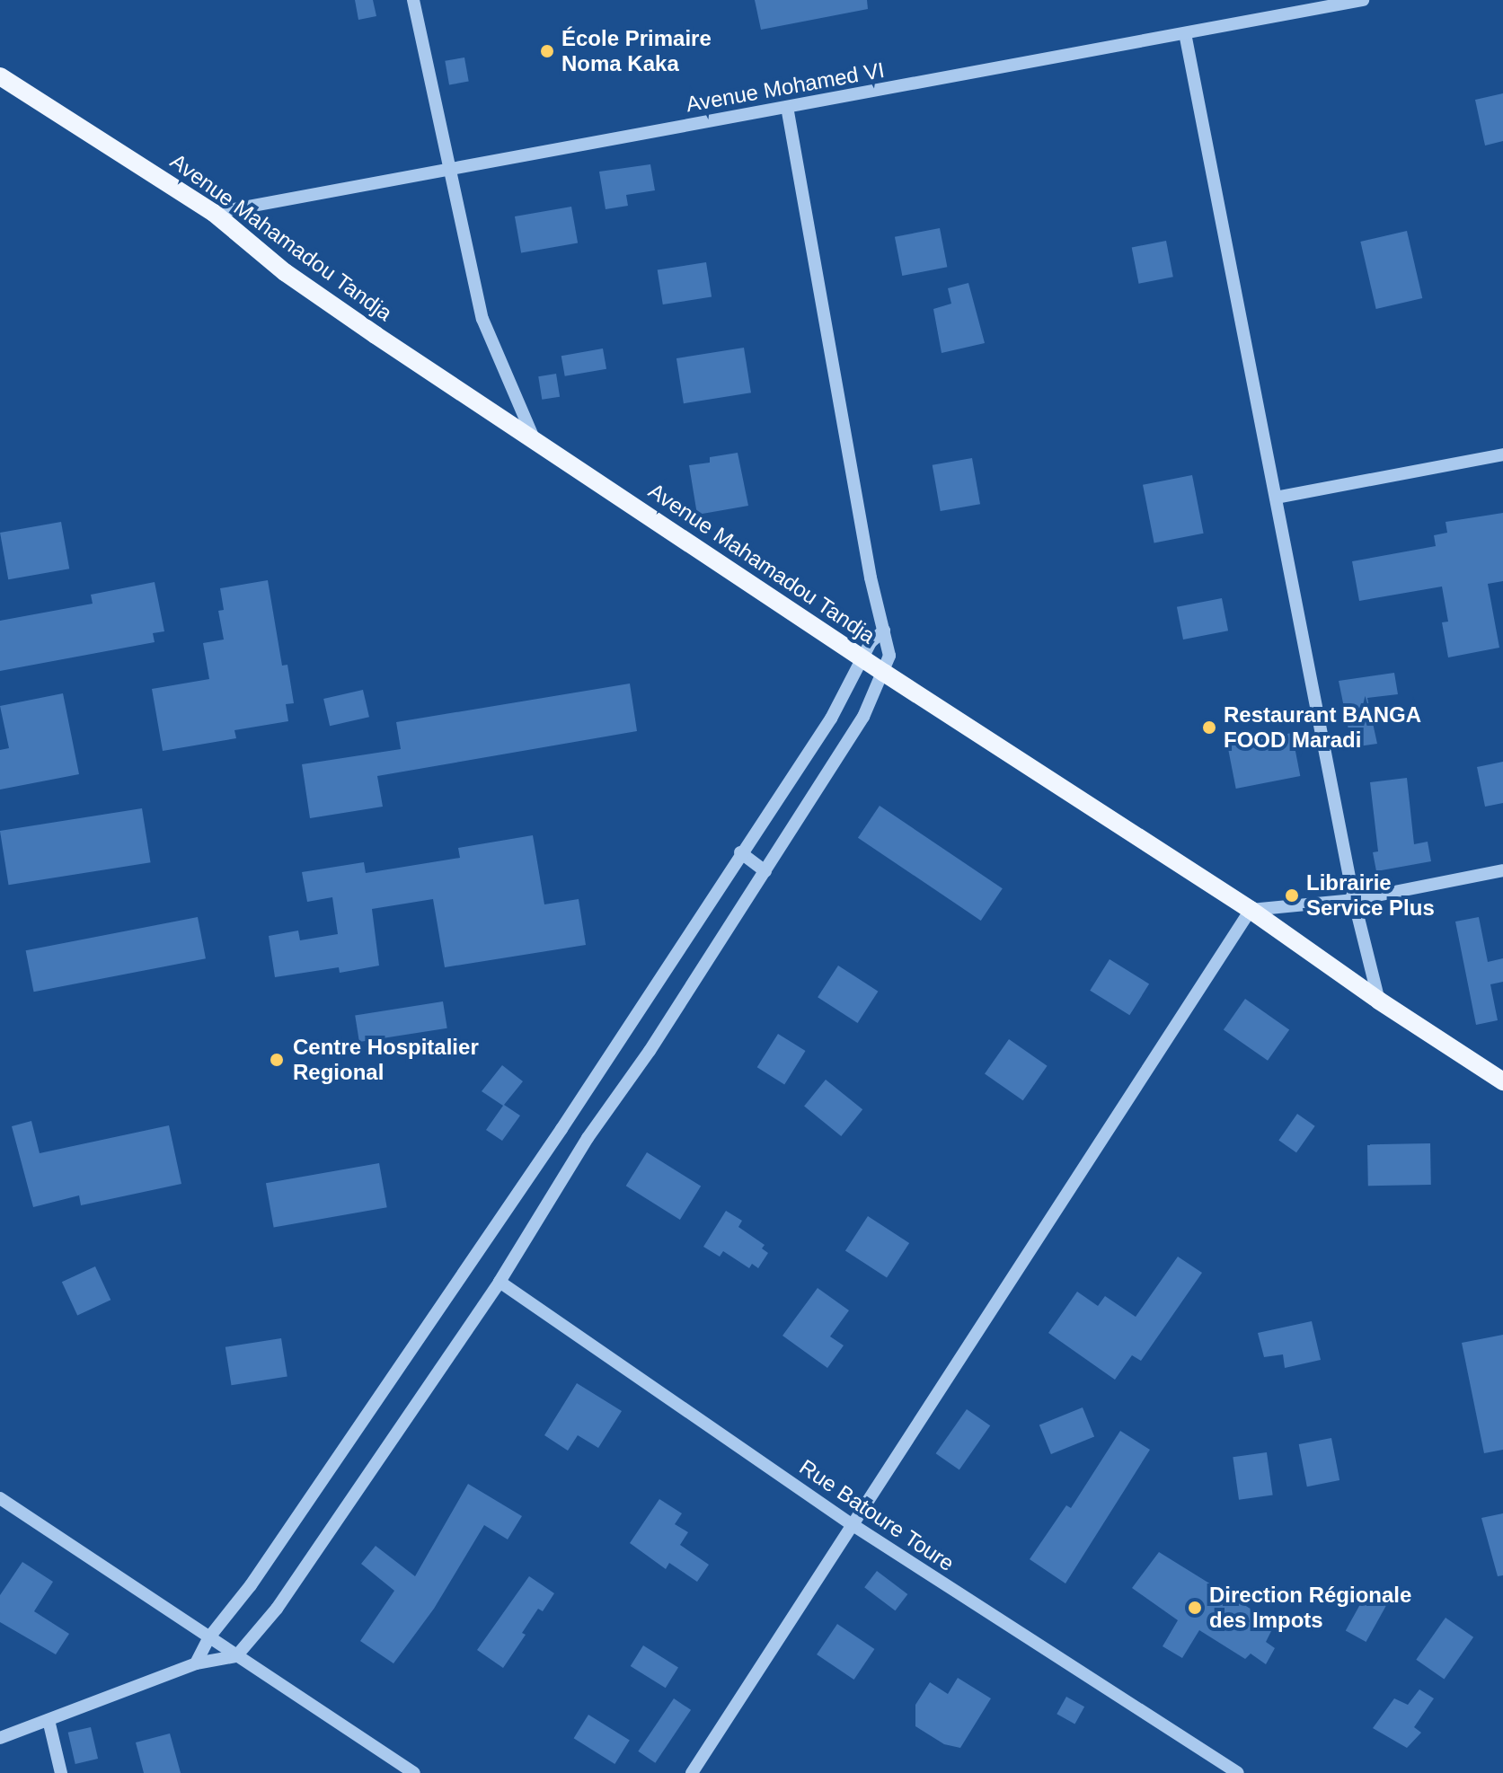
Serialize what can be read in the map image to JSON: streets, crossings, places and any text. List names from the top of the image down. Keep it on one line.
{"streets":{"main road":["Avenue Mahamadou Tandja"],"street":["Avenue Mohamed VI","Rue Batoure Toure"]},"crossings":[["Avenue Mohamed VI","Avenue Mahamadou Tandja"]],"places":["École Primaire Noma Kaka","Restaurant BANGA FOOD Maradi","Librairie Service Plus","Centre Hospitalier Regional","Direction Régionale des Impots"]}
